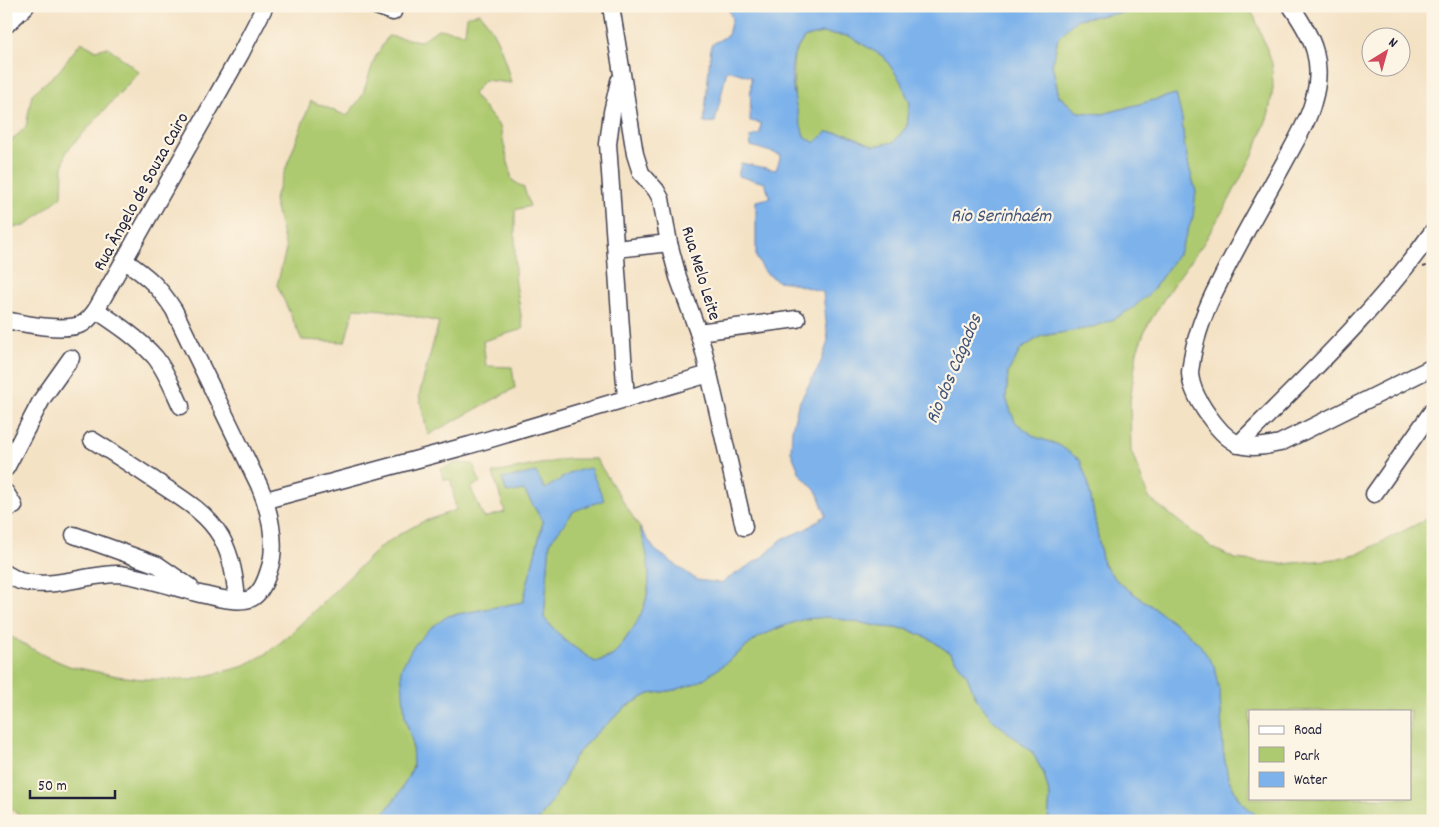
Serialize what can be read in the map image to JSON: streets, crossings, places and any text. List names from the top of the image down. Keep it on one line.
{"streets":{"street":["Rua Ângelo de Souza Cairo","Rua Melo Leite"]},"water":["Rio Serinhaém","Rio dos Cágados"],"legend":["Road","Park","Water"],"scale_bar":"50 m","north":"top right"}
